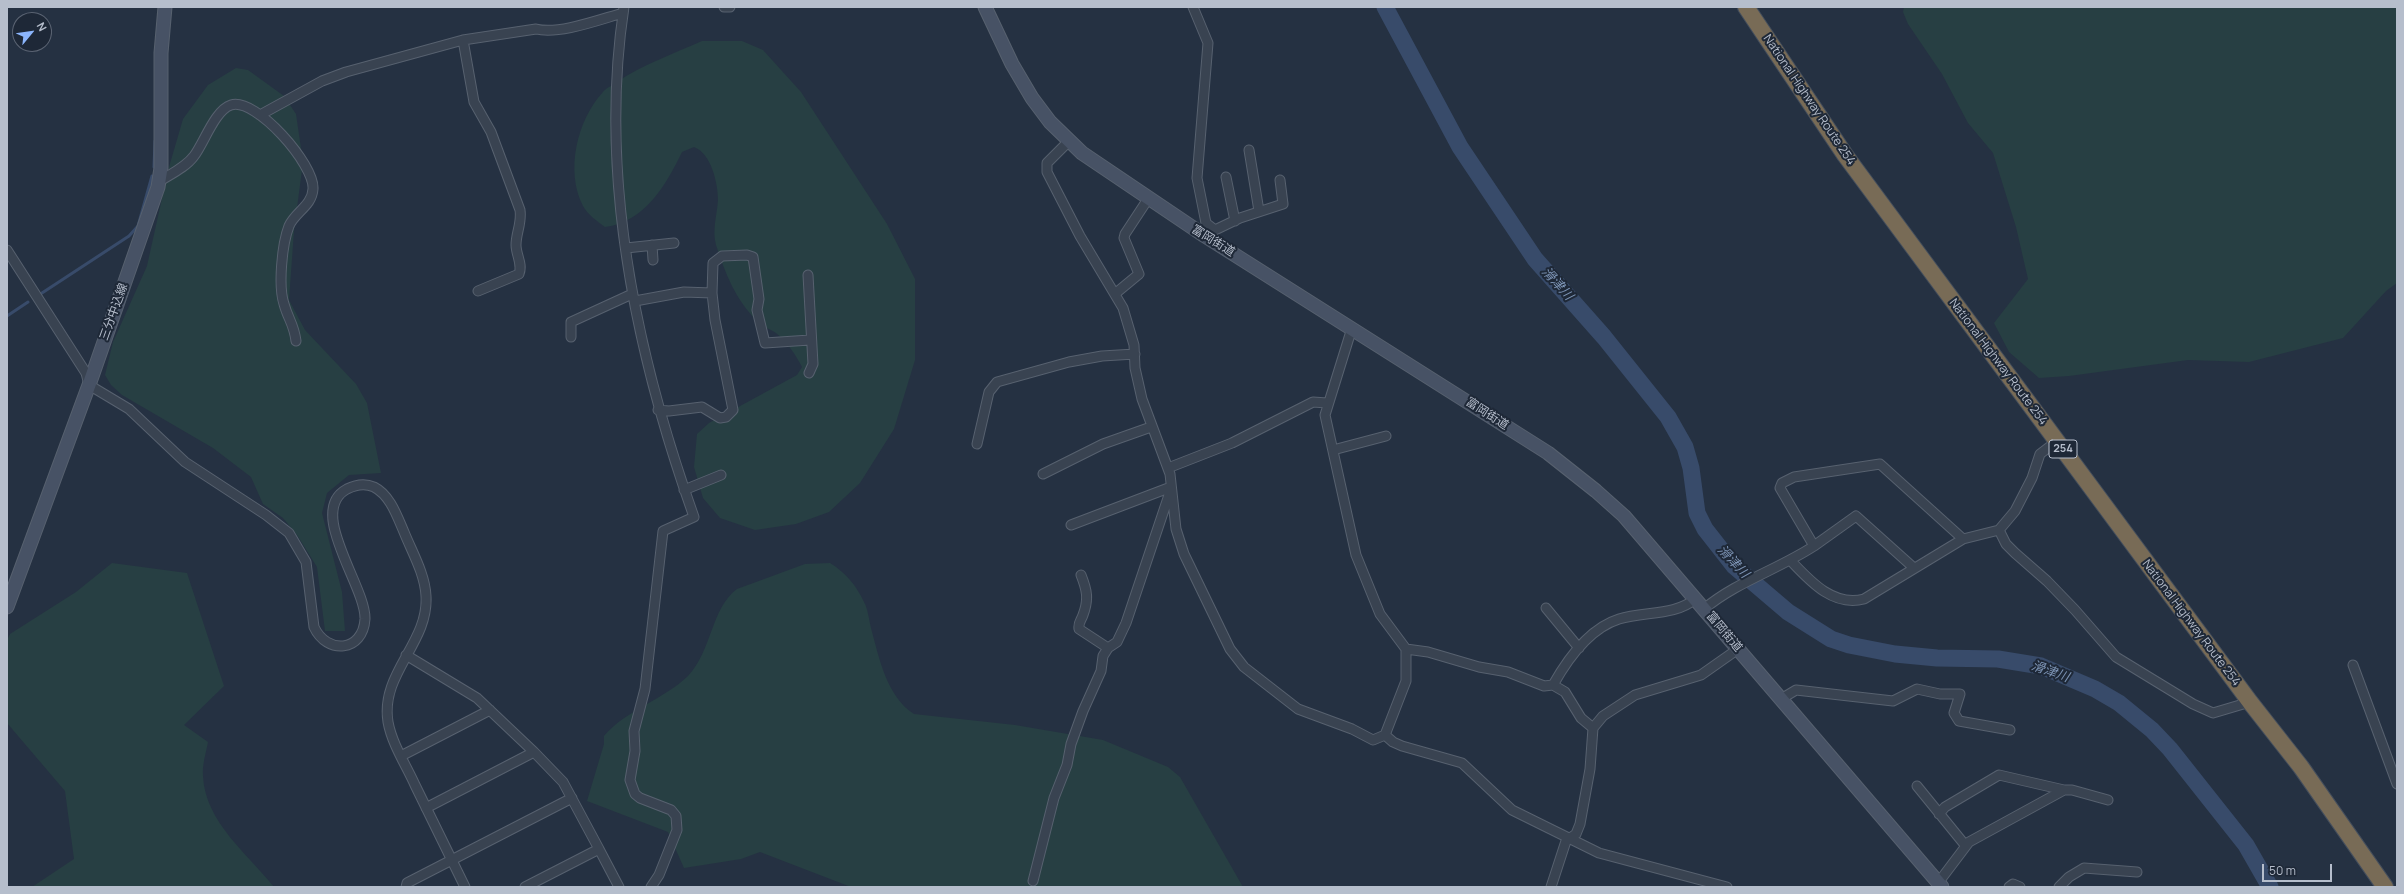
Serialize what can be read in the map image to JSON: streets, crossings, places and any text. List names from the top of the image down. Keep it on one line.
{"streets":{"highway":["National Highway Route 254","254"],"street":["富岡街道","三分中込線"]},"water":["滑津川"],"scale_bar":"50 m","north":"top right"}
